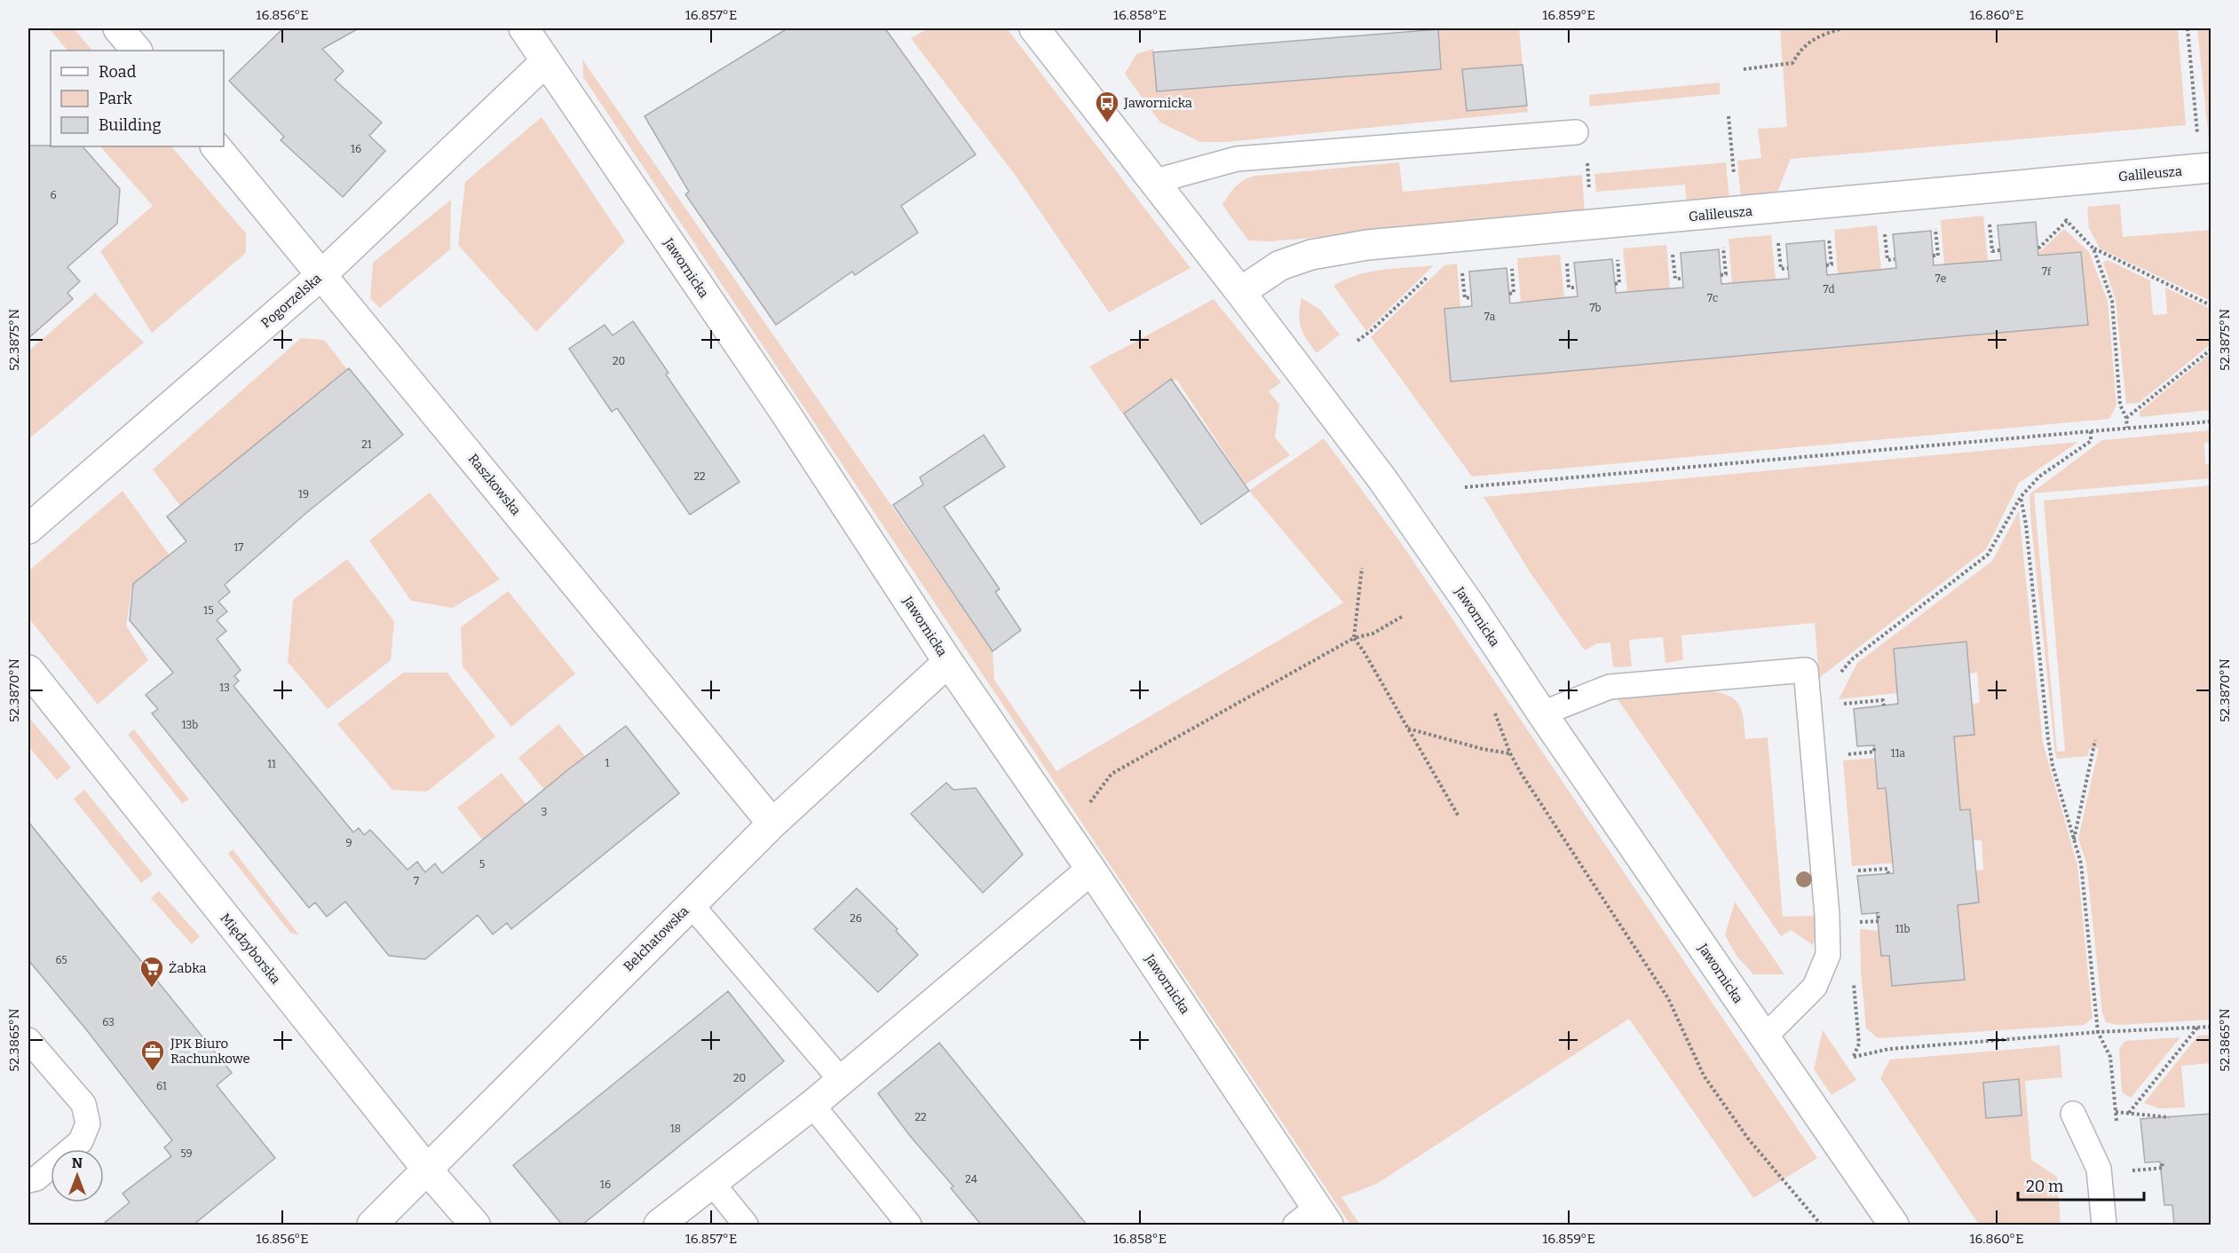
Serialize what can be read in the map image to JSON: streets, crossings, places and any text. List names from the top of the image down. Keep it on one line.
{"streets":{"street":["Galileusza","Jawornicka","Pogorzelska","Raszkowska","Bełchatowska","Międzyborska"]},"crossings":[["Galileusza","Jawornicka"],["Jawornicka","Pogorzelska"],["Jawornicka","Bełchatowska"],["Pogorzelska","Raszkowska"],["Raszkowska","Bełchatowska"],["Bełchatowska","Międzyborska"]],"places":{"bus stop":["Jawornicka"],"supermarket":["Żabka"],"office":["JPK Biuro Rachunkowe"]},"house_numbers":["16","6","7f","7e","7d","7c","7b","7a","20","21","22","19","17","15","13","13b","11a","1","11","3","9","5","7","26","11b","65","63","20","61","22","18","59","24","16"],"legend":["Road","Park","Building"],"scale_bar":"20 m","north":"top","coordinates":["16.856°E","16.857°E","16.858°E","16.859°E","16.860°E","52.3875°N","52.3870°N","52.3865°N"]}
